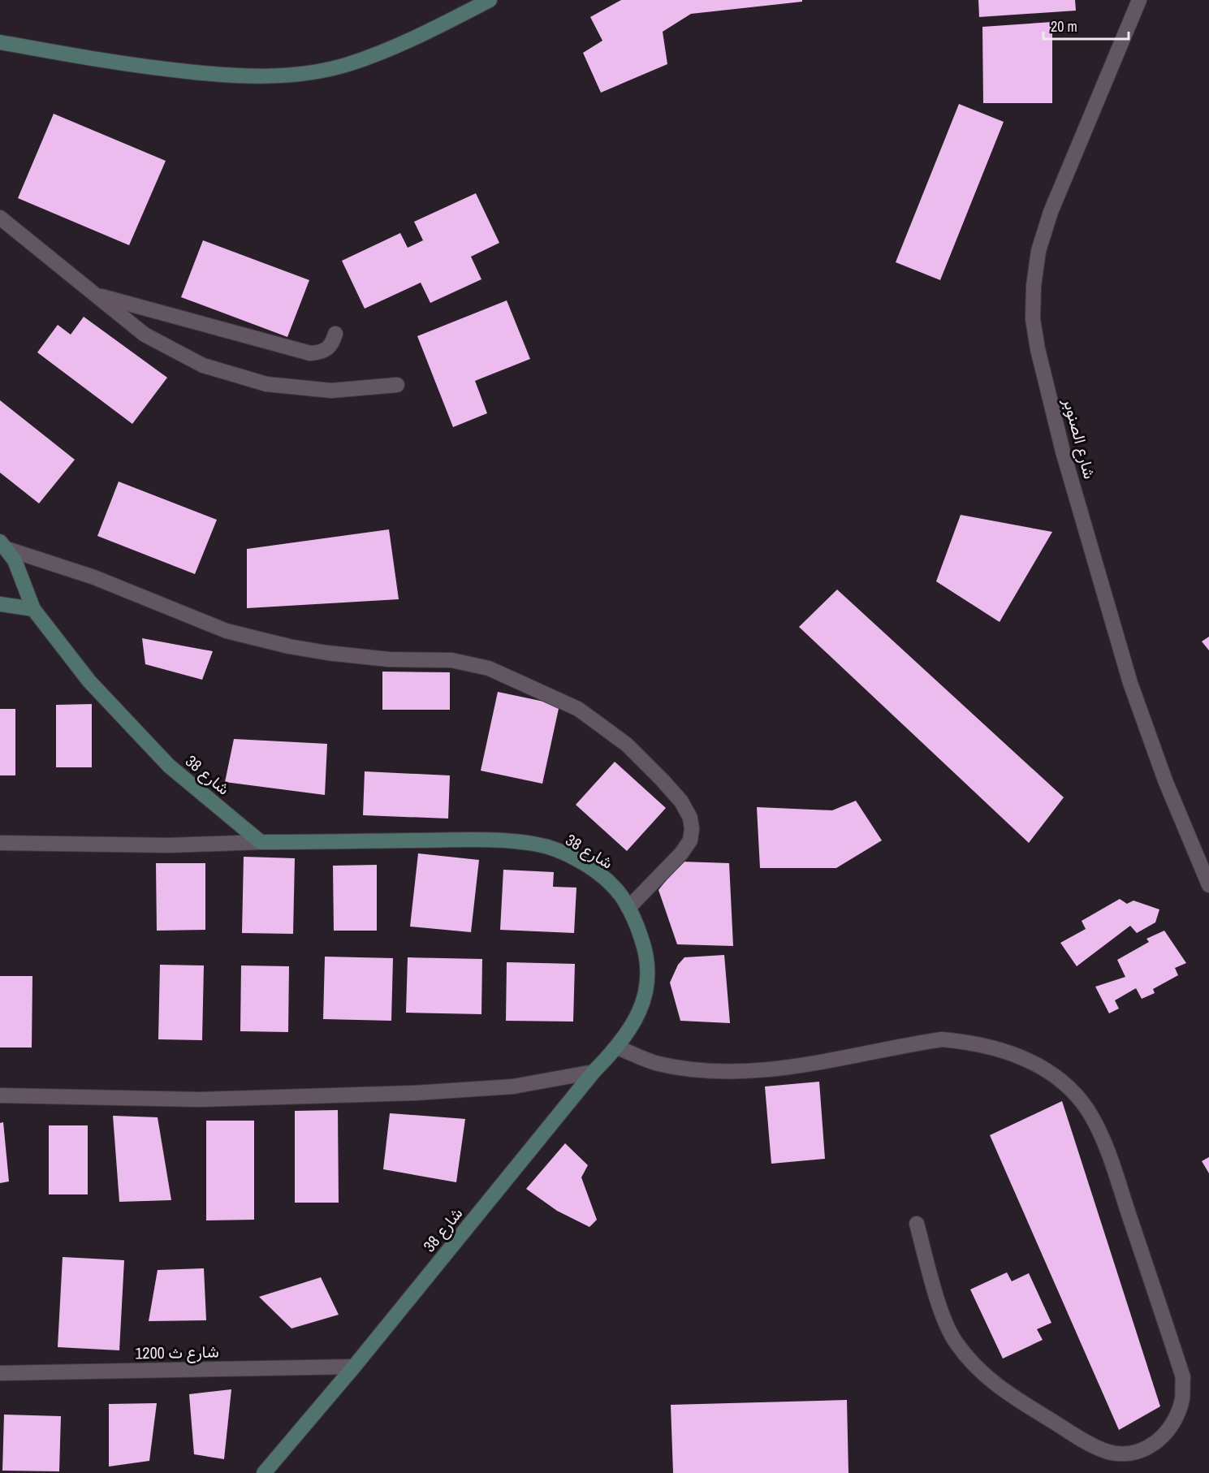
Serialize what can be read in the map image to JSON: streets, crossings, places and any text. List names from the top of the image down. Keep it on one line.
{"streets":{"street":["شارع الصنوبر","شارع 38","شارع ث 1200"]},"crossings":[["شارع 38","شارع ث 1200"]],"scale_bar":"20 m"}
